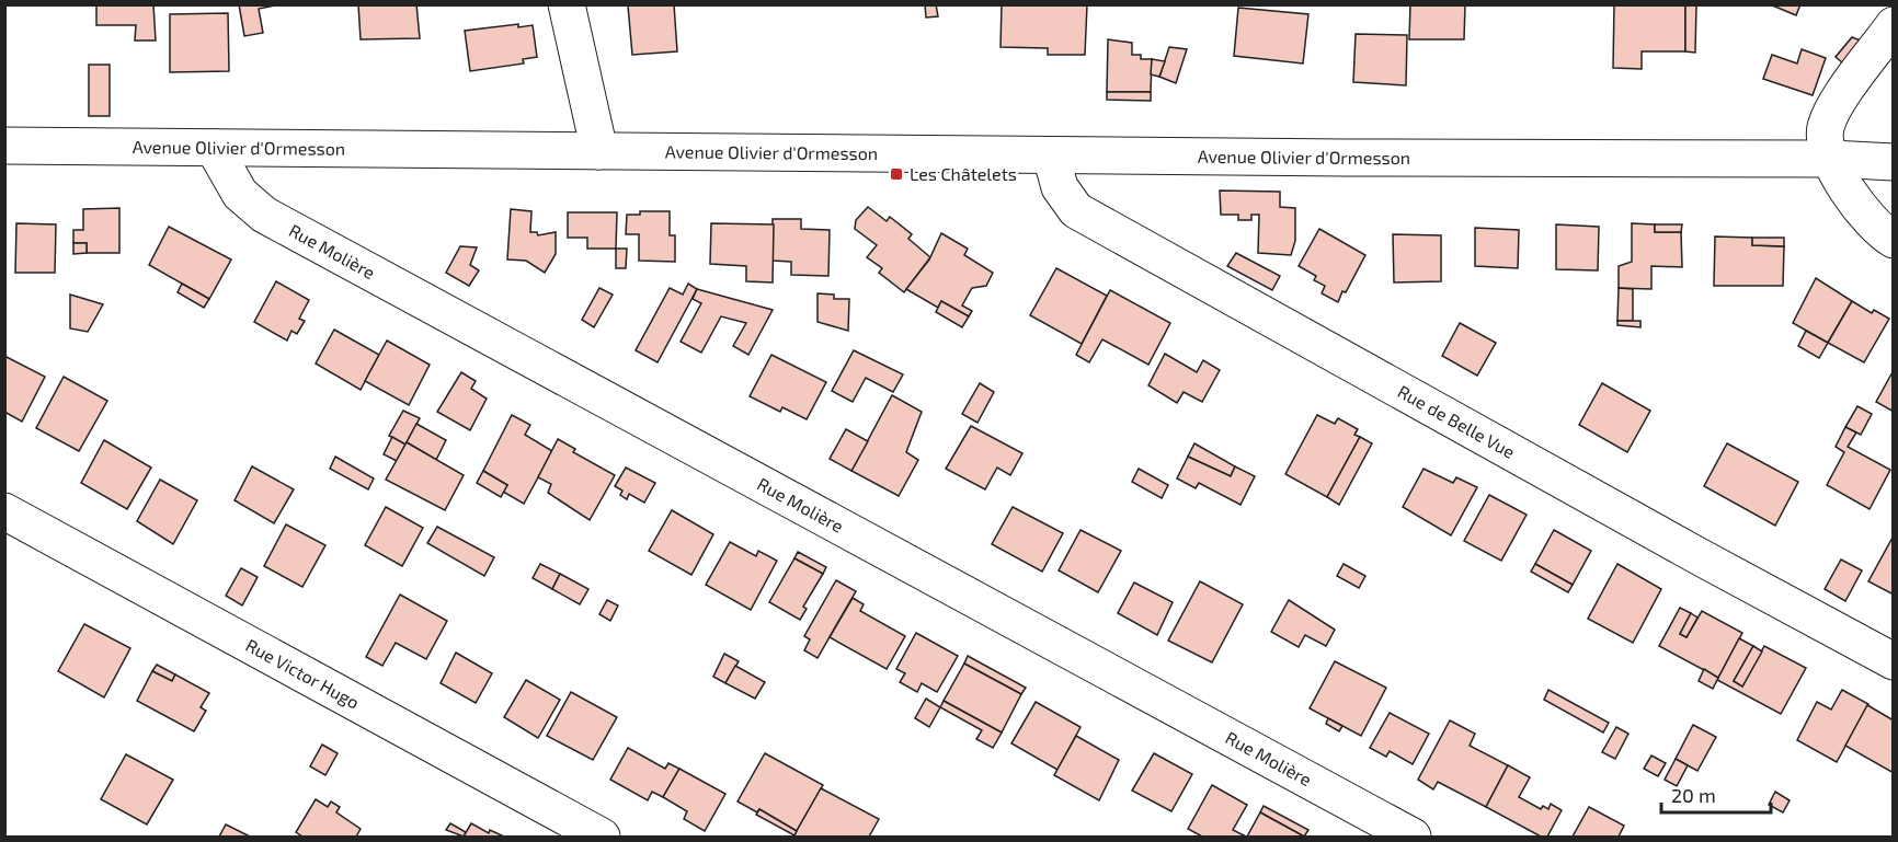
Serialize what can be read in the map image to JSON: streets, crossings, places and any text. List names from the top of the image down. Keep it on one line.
{"streets":{"street":["Avenue Olivier d'Ormesson","Rue Molière","Rue de Belle Vue","Rue Victor Hugo"]},"crossings":[["Avenue Olivier d'Ormesson","Rue Molière"],["Avenue Olivier d'Ormesson","Rue de Belle Vue"]],"places":{"transit":["Les Châtelets"]},"scale_bar":"20 m"}
